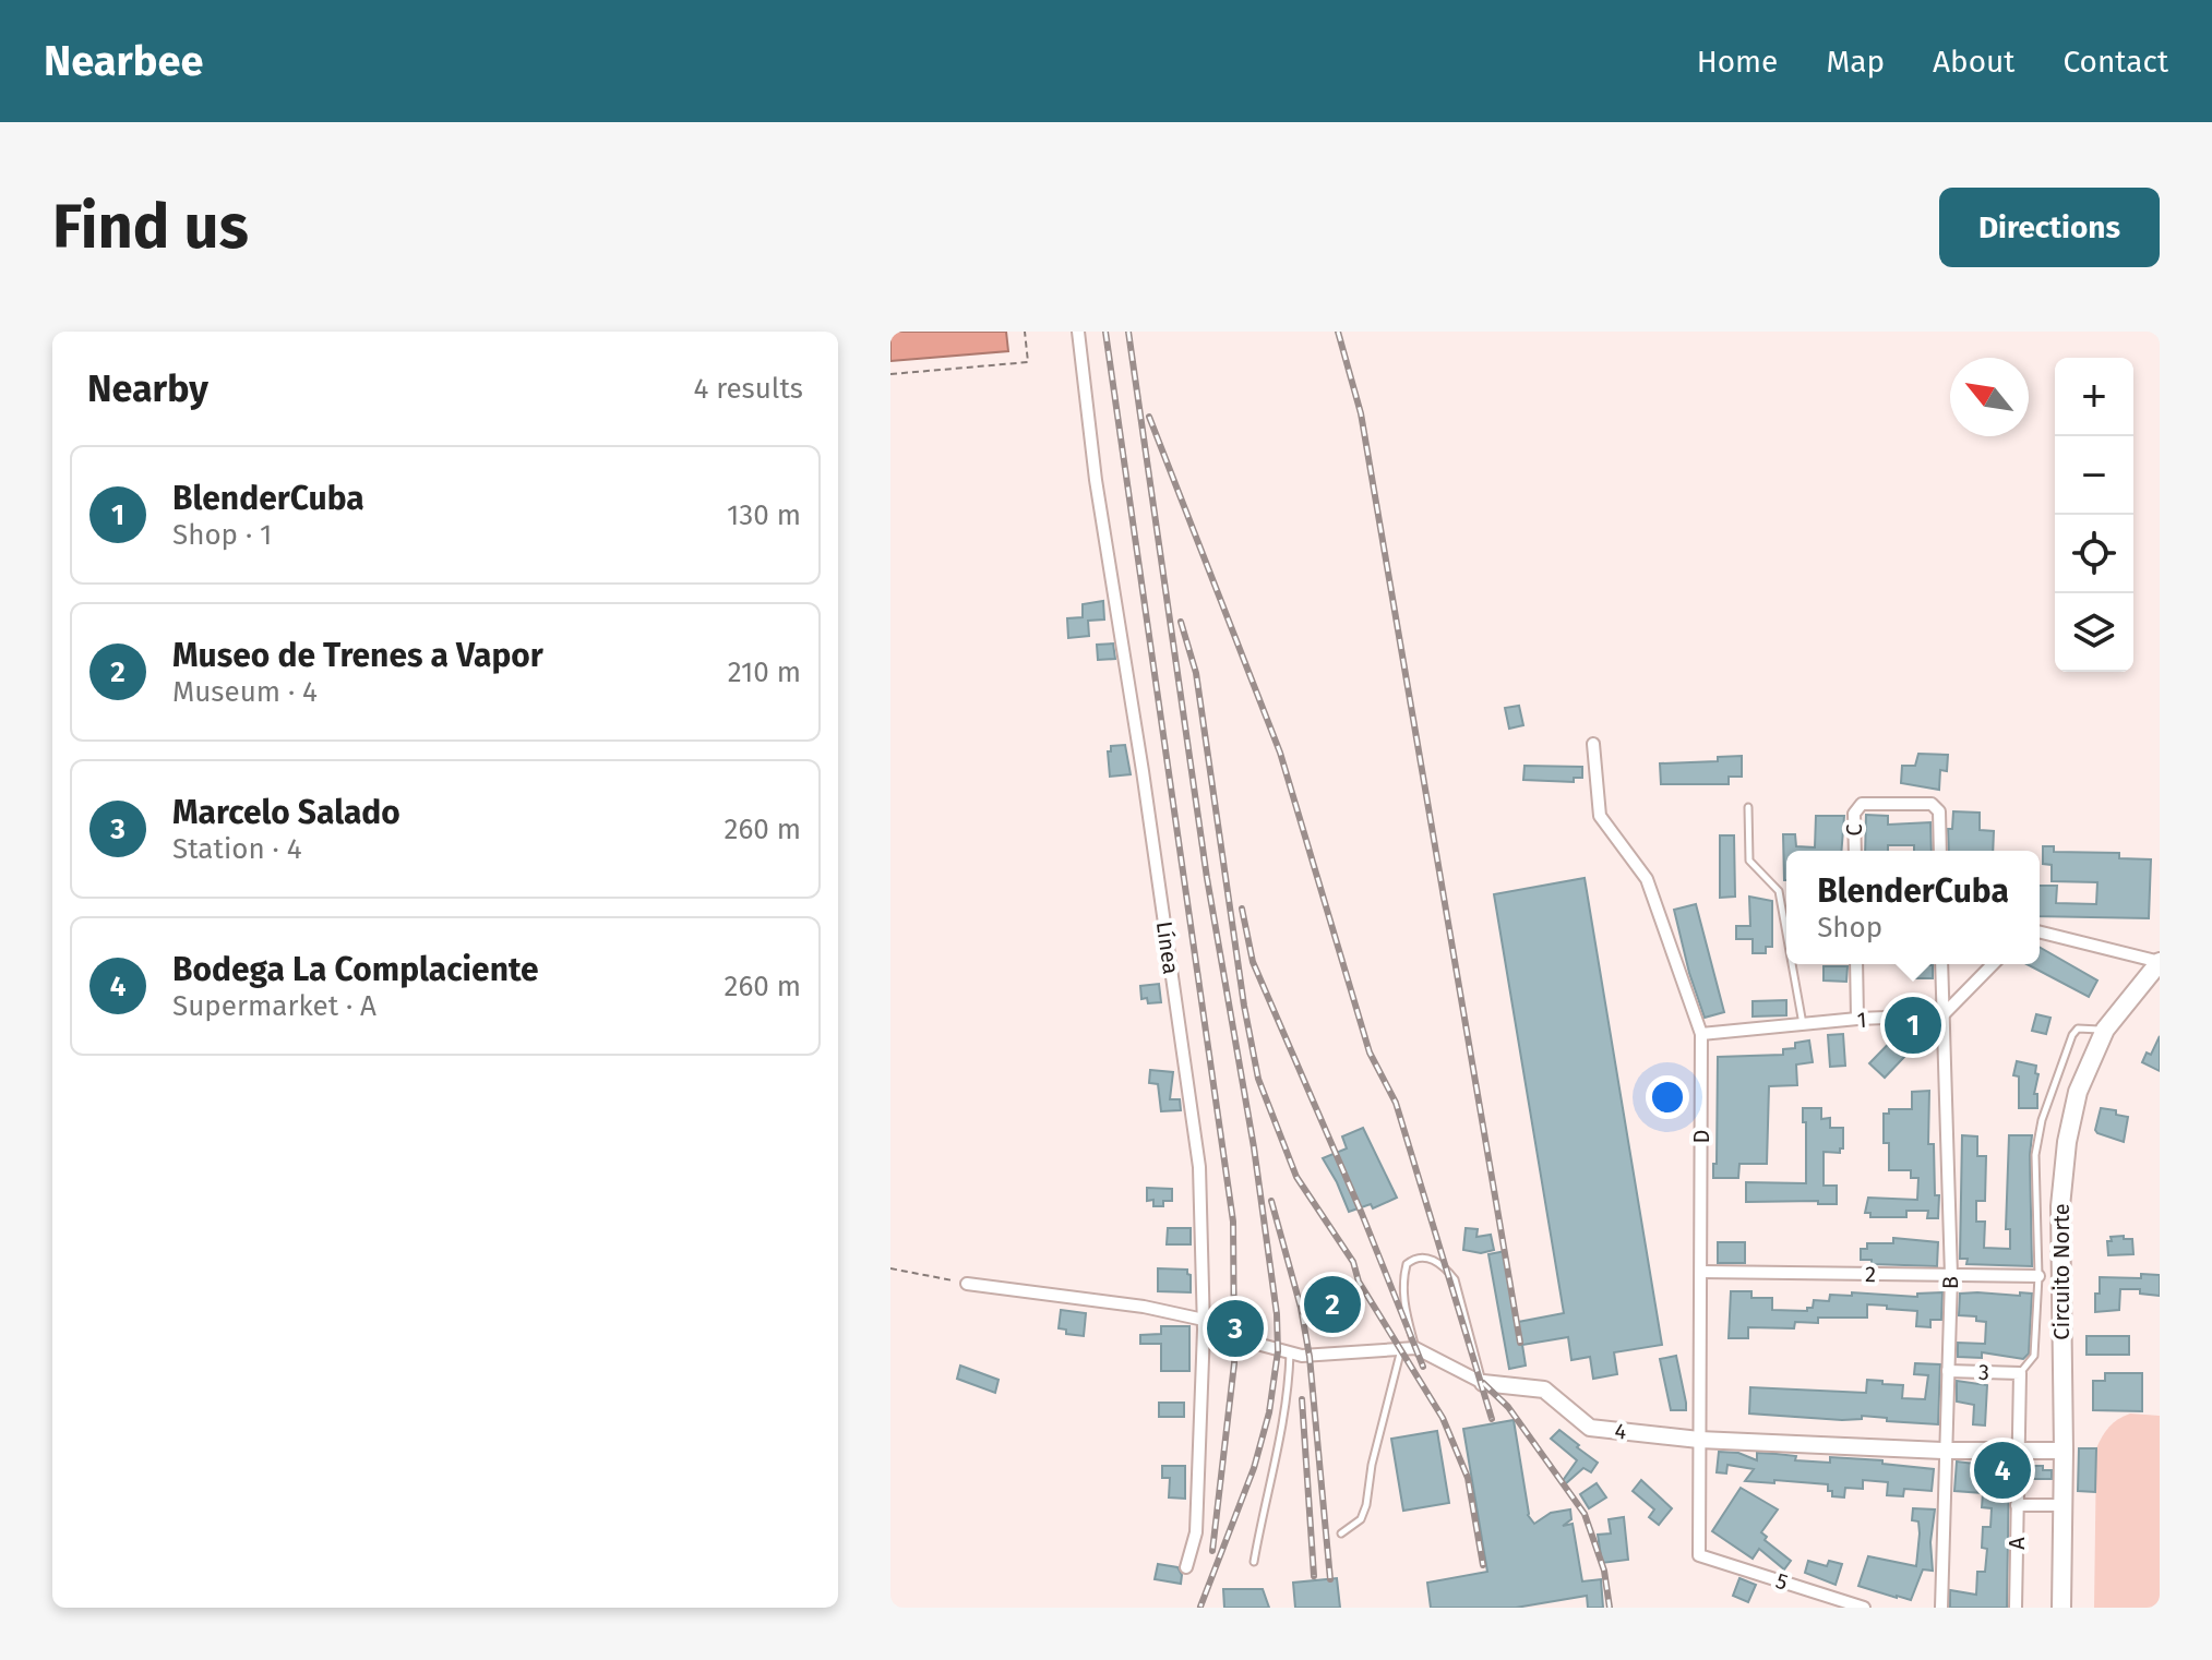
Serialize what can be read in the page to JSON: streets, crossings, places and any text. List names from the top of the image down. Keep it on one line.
{"streets":{"main road":["Circuito Norte"],"street":["C","Línea","1","D","2","B","3","4","A","5"]},"crossings":[["1","D"],["1","B"],["D","2"],["D","4"],["D","5"],["Circuito Norte","4"],["2","B"],["B","3"],["B","4"],["3","A"],["4","A"]],"north":"top left","page":{"header":"Nearbee","nav":["Home","Map","About","Contact"],"buttons":"Directions","title":"Find us","heading":["Nearby","4 results"],"map_buttons":["+","−"],"list":[{"mark":"1","name":"BlenderCuba","note":"Shop · 1","value":"130 m"},{"mark":"2","name":"Museo de Trenes a Vapor","note":"Museum · 4","value":"210 m"},{"mark":"3","name":"Marcelo Salado","note":"Station · 4","value":"260 m"},{"mark":"4","name":"Bodega La Complaciente","note":"Supermarket · A","value":"260 m"}],"popup":["BlenderCuba","Shop"],"pins":["1","2","3","4"]}}
